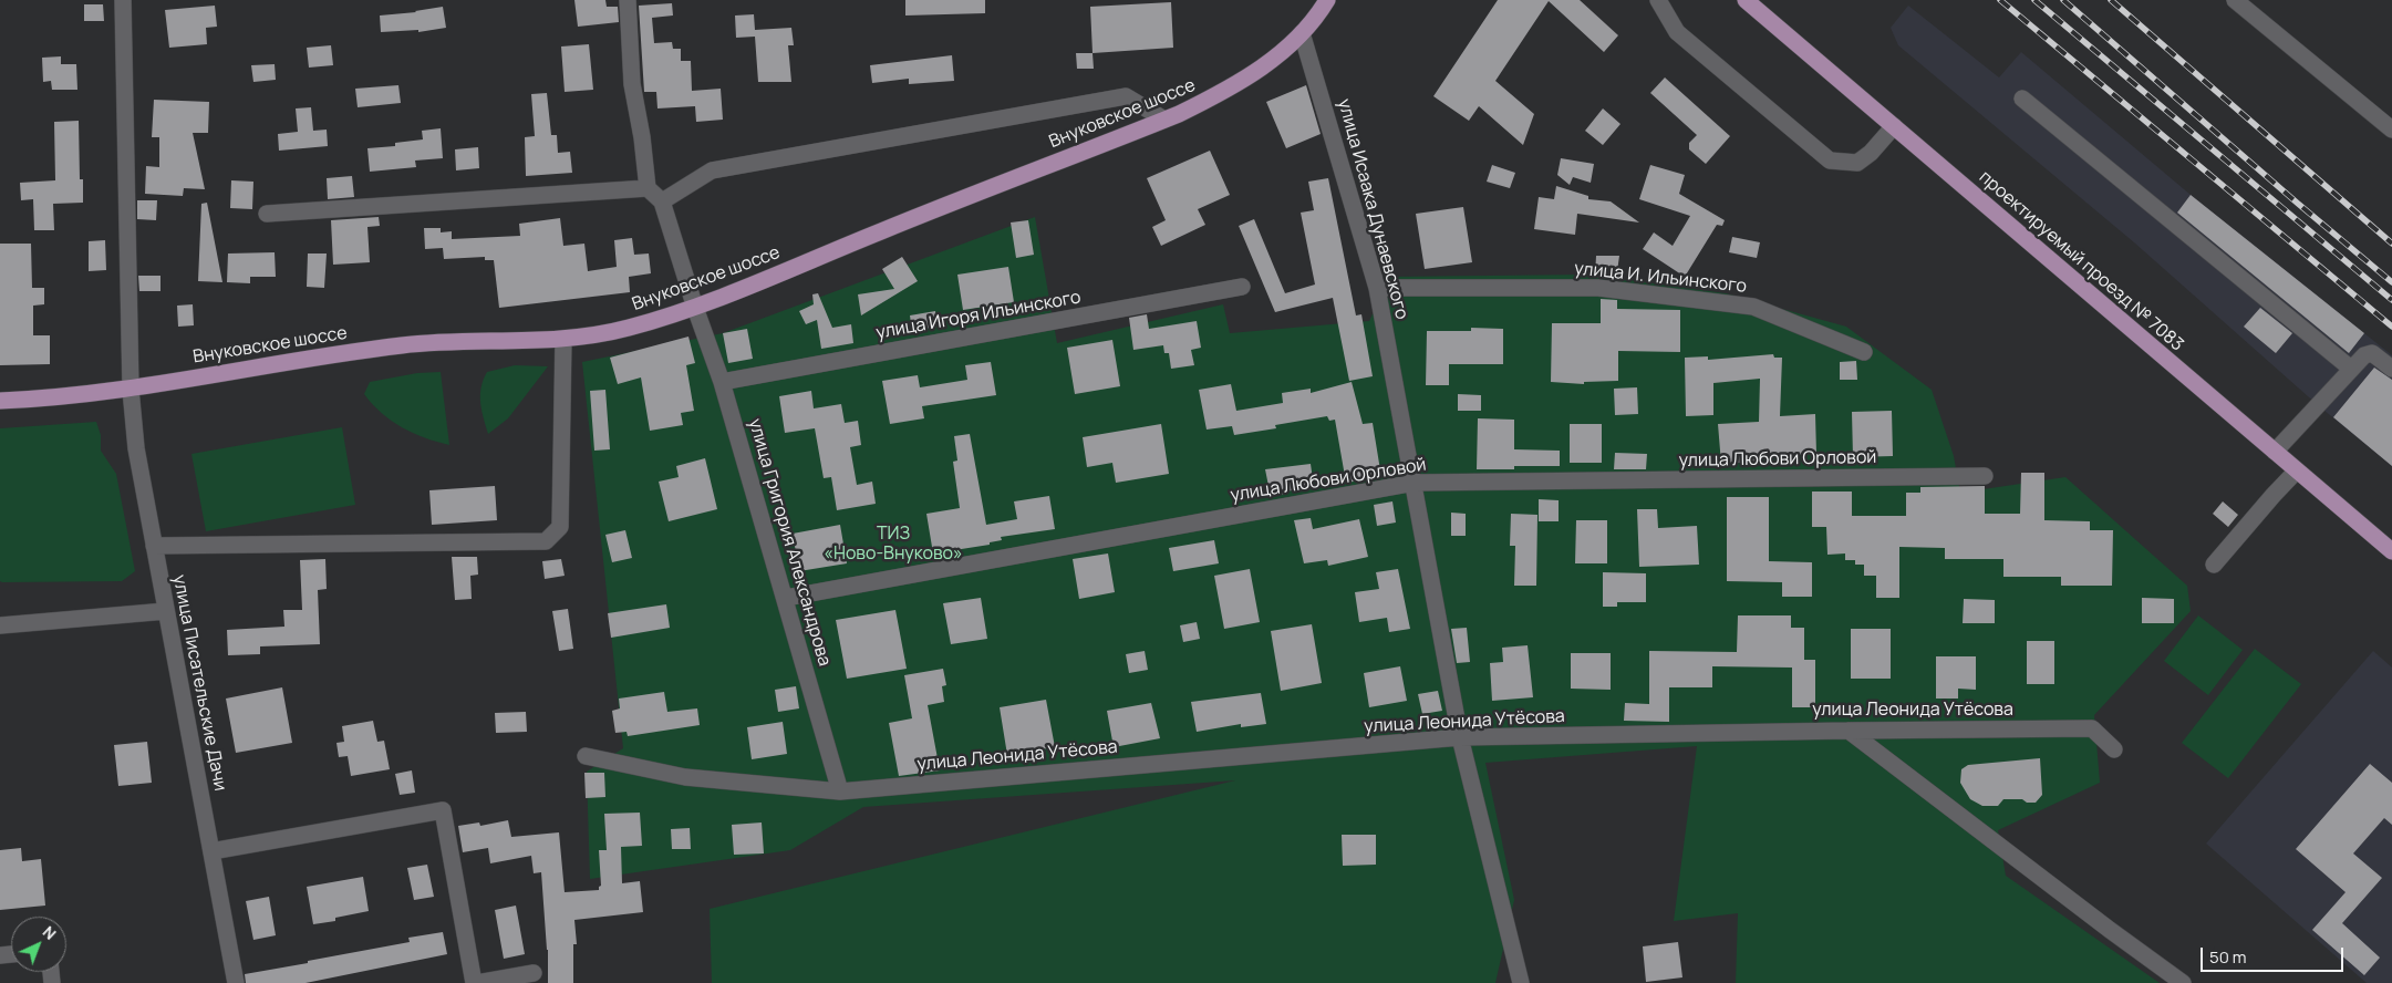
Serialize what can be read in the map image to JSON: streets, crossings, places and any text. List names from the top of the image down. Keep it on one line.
{"streets":{"main road":["Внуковское шоссе","проектируемый проезд № 7083"],"street":["улица Исаака Дунаевского","улица И. Ильинского","улица Игоря Ильинского","улица Любови Орловой","улица Григория Александрова","улица Писательские Дачи","улица Леонида Утёсова"]},"crossings":[["Внуковское шоссе","улица Исаака Дунаевского"],["Внуковское шоссе","улица Григория Александрова"],["Внуковское шоссе","улица Писательские Дачи"],["улица Исаака Дунаевского","улица И. Ильинского"],["улица Исаака Дунаевского","улица Любови Орловой"],["улица Исаака Дунаевского","улица Леонида Утёсова"],["улица Игоря Ильинского","улица Григория Александрова"],["улица Любови Орловой","улица Григория Александрова"],["улица Григория Александрова","улица Леонида Утёсова"]],"parks":["ТИЗ «Ново-Внуково»"],"scale_bar":"50 m","north":"top right"}
